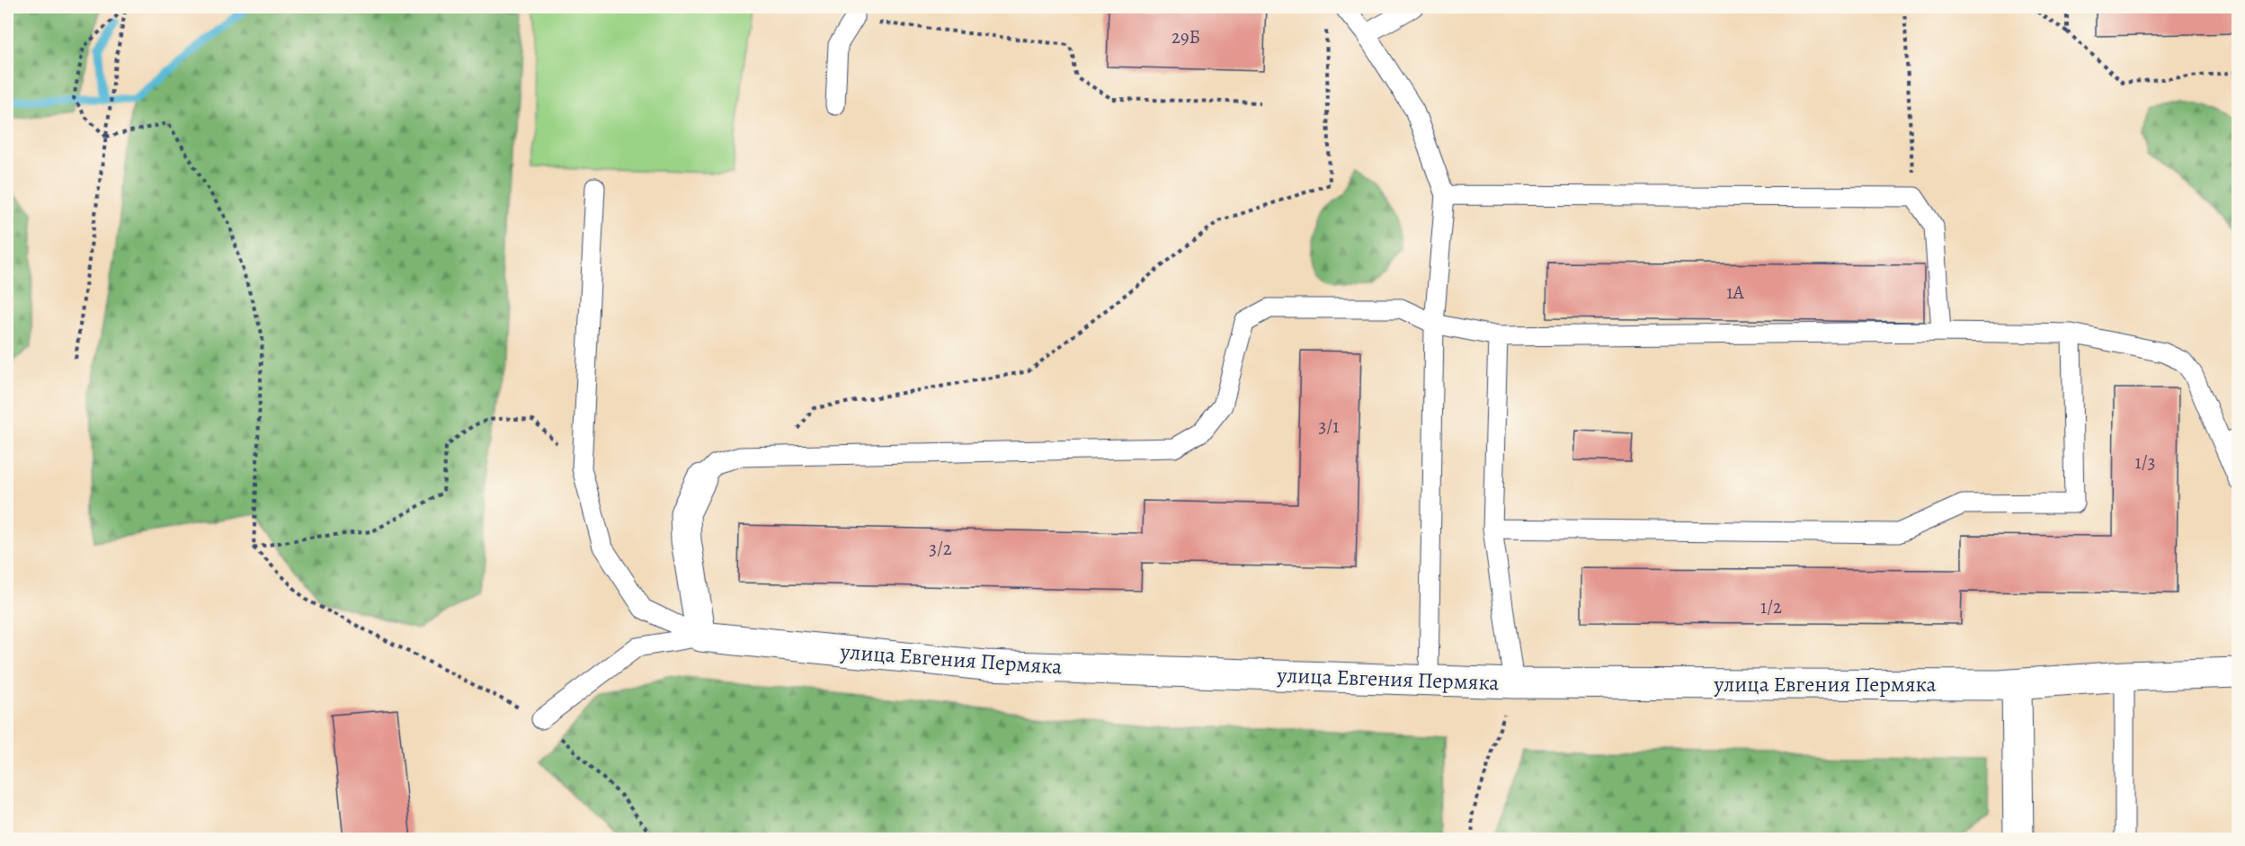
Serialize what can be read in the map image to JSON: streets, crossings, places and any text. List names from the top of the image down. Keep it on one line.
{"streets":{"street":["улица Евгения Пермяка"]},"house_numbers":["29Б","1А","3/1","1/3","3/2","1/2"]}
